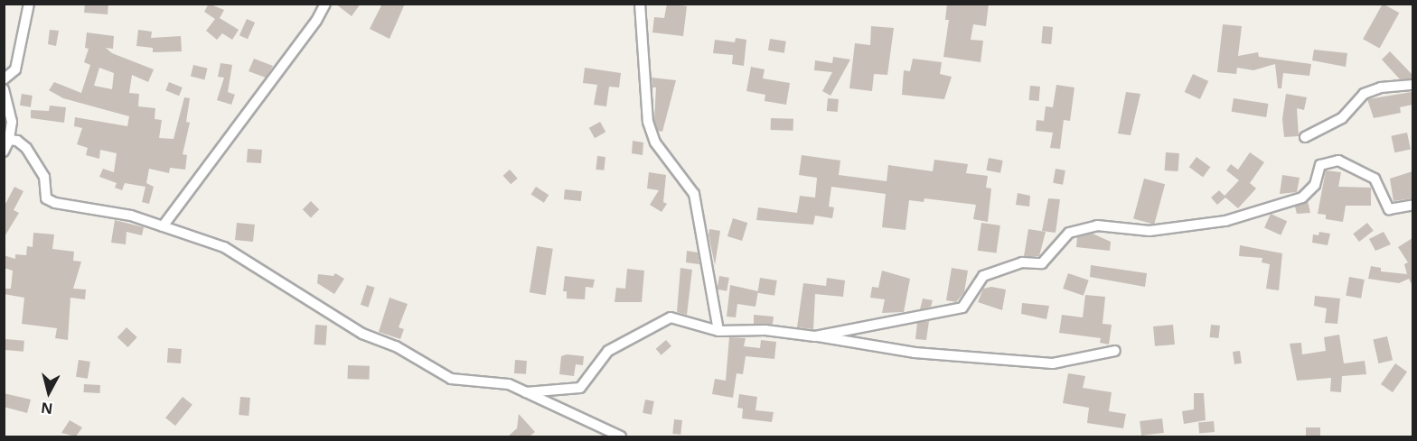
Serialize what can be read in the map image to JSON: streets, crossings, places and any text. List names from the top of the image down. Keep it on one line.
{"north":"bottom"}
